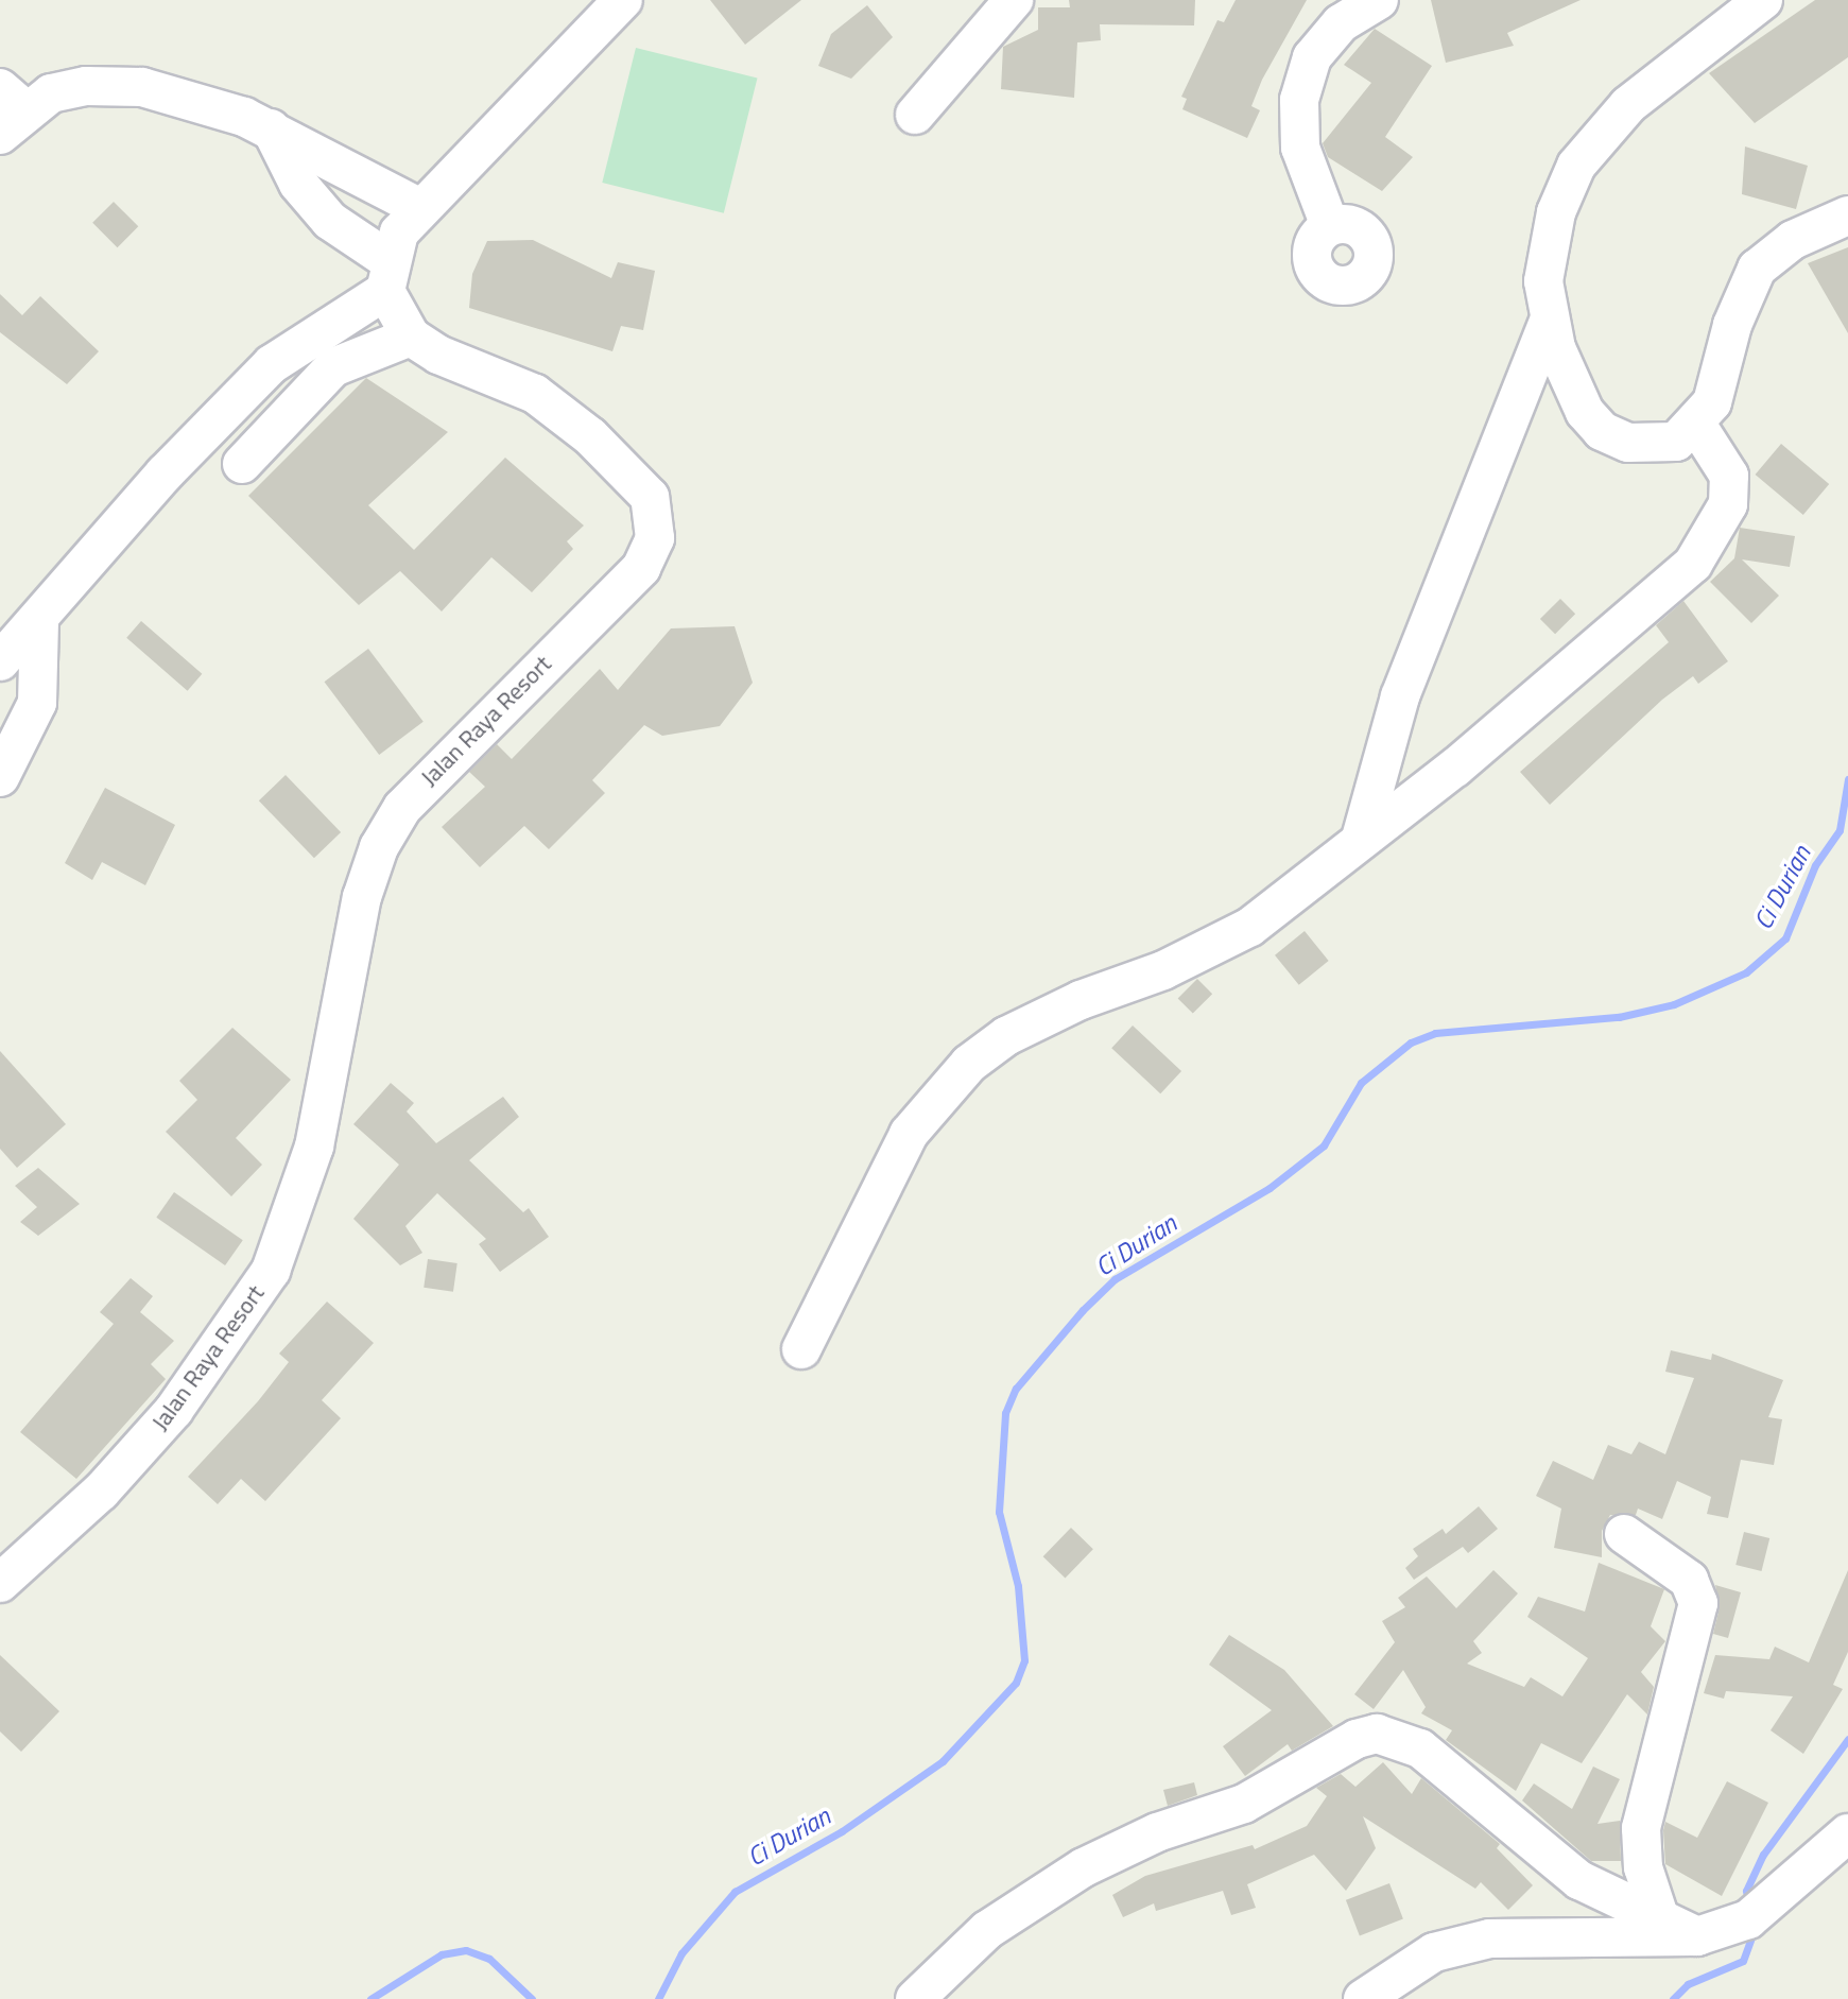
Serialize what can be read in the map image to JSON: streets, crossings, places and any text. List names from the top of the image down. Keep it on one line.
{"streets":{"street":["Jalan Raya Resort"]},"water":["Ci Durian"]}
